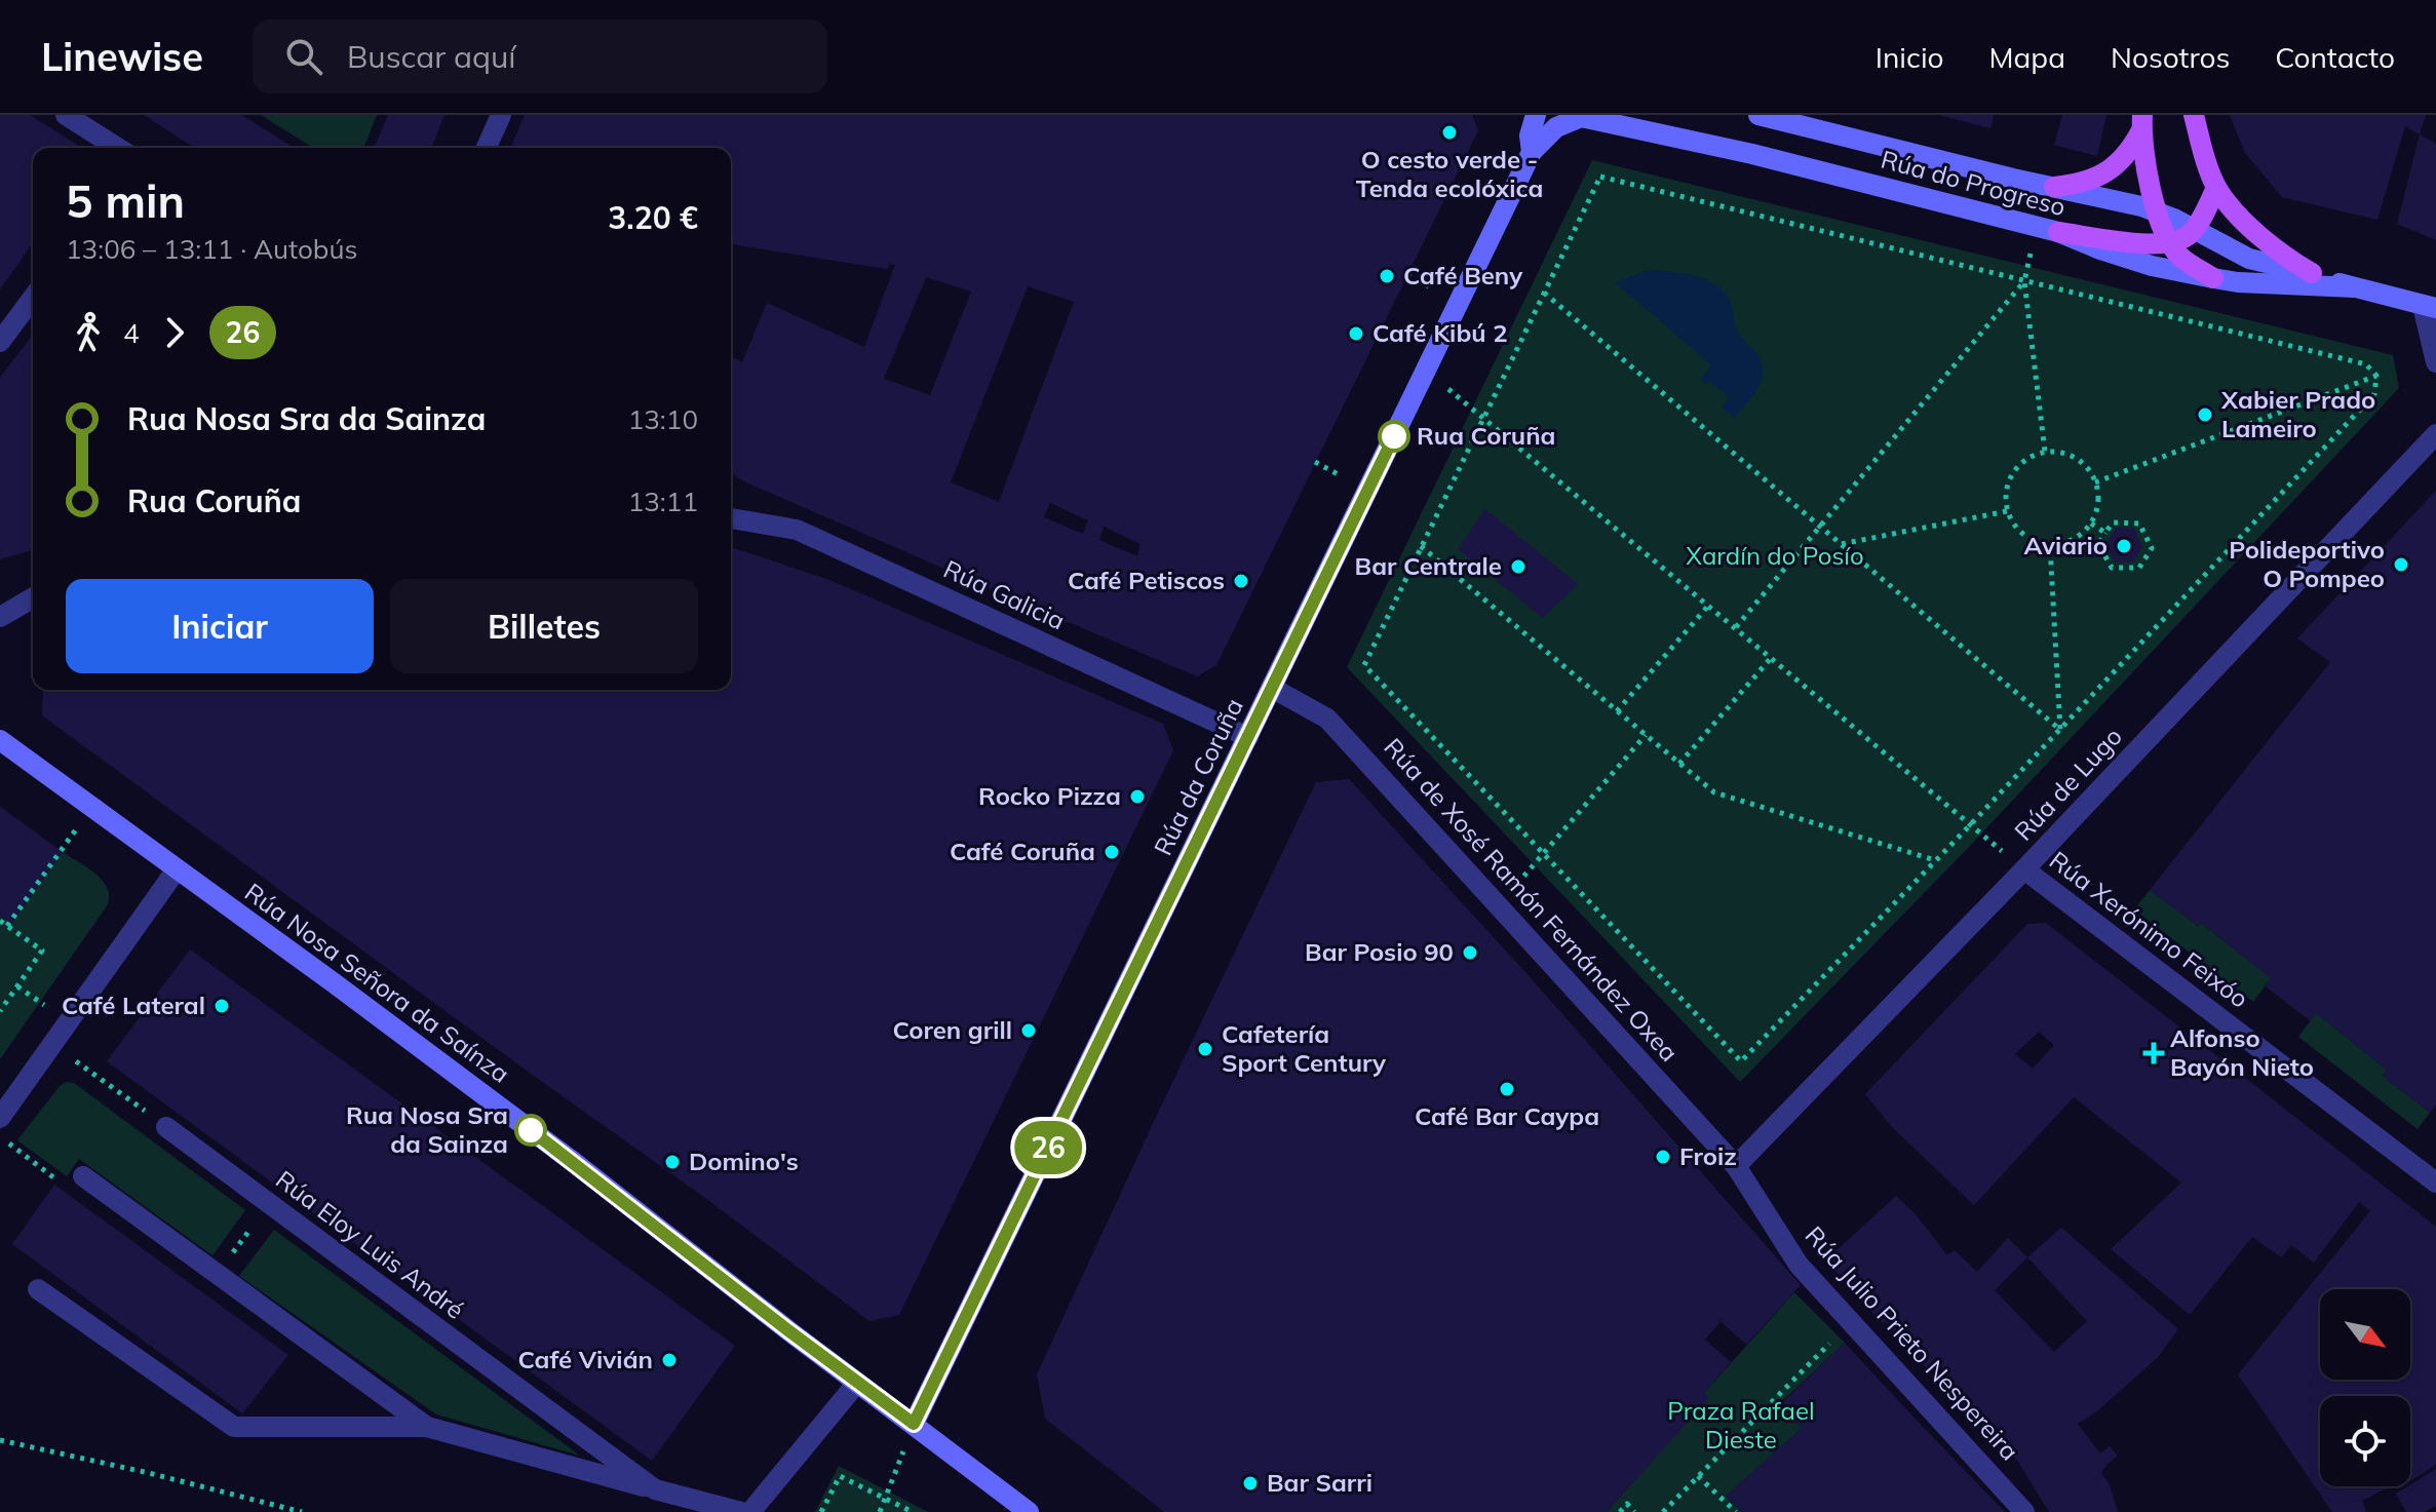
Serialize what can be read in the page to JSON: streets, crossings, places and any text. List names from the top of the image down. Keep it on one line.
{"streets":{"street":["Rúa do Progreso","Rúa Galicia","Rúa da Coruña","Rúa de Lugo","Rúa de Xosé Ramón Fernández Oxea","Rúa Xerónimo Feixóo","Rúa Nosa Señora da Saínza","Rúa Eloy Luis André","Rúa Julio Prieto Nespereira"]},"crossings":[["Rúa do Progreso","Rúa da Coruña"],["Rúa Galicia","Rúa da Coruña"],["Rúa da Coruña","Rúa de Xosé Ramón Fernández Oxea"],["Rúa da Coruña","Rúa Nosa Señora da Saínza"],["Rúa de Lugo","Rúa de Xosé Ramón Fernández Oxea"],["Rúa de Lugo","Rúa Xerónimo Feixóo"],["Rúa de Lugo","Rúa Julio Prieto Nespereira"],["Rúa de Xosé Ramón Fernández Oxea","Rúa Julio Prieto Nespereira"]],"parks":["Xardín do Posío","Praza Rafael Dieste"],"places":{"other":["O cesto verde - Tenda ecolóxica","Café Beny","Café Kibú 2","Xabier Prado Lameiro","Rua Coruña","Aviario","Polideportivo O Pompeo","Bar Centrale","Café Petiscos","Rocko Pizza","Café Coruña","Bar Posio 90","Café Lateral","Coren grill","Cafetería Sport Century","Café Bar Caypa","Rua Nosa Sra da Sainza","Froiz","Domino's","Café Vivián","Bar Sarri"],"health":["Alfonso Bayón Nieto"]},"lines":["bus line 26"],"north":"bottom right","page":{"header":"Linewise","search":"Buscar aquí","nav":["Inicio","Mapa","Nosotros","Contacto"],"on_map":"26","heading":["5 min","13:06 – 13:11 · Autobús","3.20 €"],"legs":["4","26"],"list":[{"name":"Rua Nosa Sra da Sainza","value":"13:10"},{"name":"Rua Coruña","value":"13:11"}],"buttons":["Iniciar","Billetes"]}}
